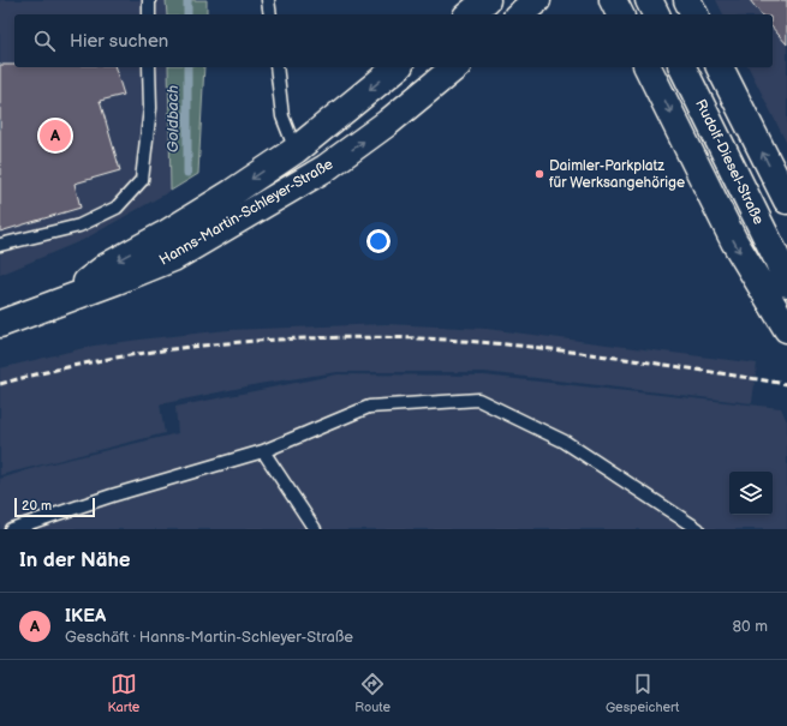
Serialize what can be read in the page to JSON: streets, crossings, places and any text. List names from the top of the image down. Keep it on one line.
{"streets":{"main road":["Rudolf-Diesel-Straße","Hanns-Martin-Schleyer-Straße"]},"water":["Goldbach"],"places":["Daimler-Parkplatz für Werksangehörige"],"scale_bar":"20 m","page":{"search":"Hier suchen","pins":"A","scale":"20 m","heading":"In der Nähe","list":[{"mark":"A","name":"IKEA","note":"Geschäft · Hanns-Martin-Schleyer-Straße","value":"80 m"}],"nav":["Karte","Route","Gespeichert"]}}
